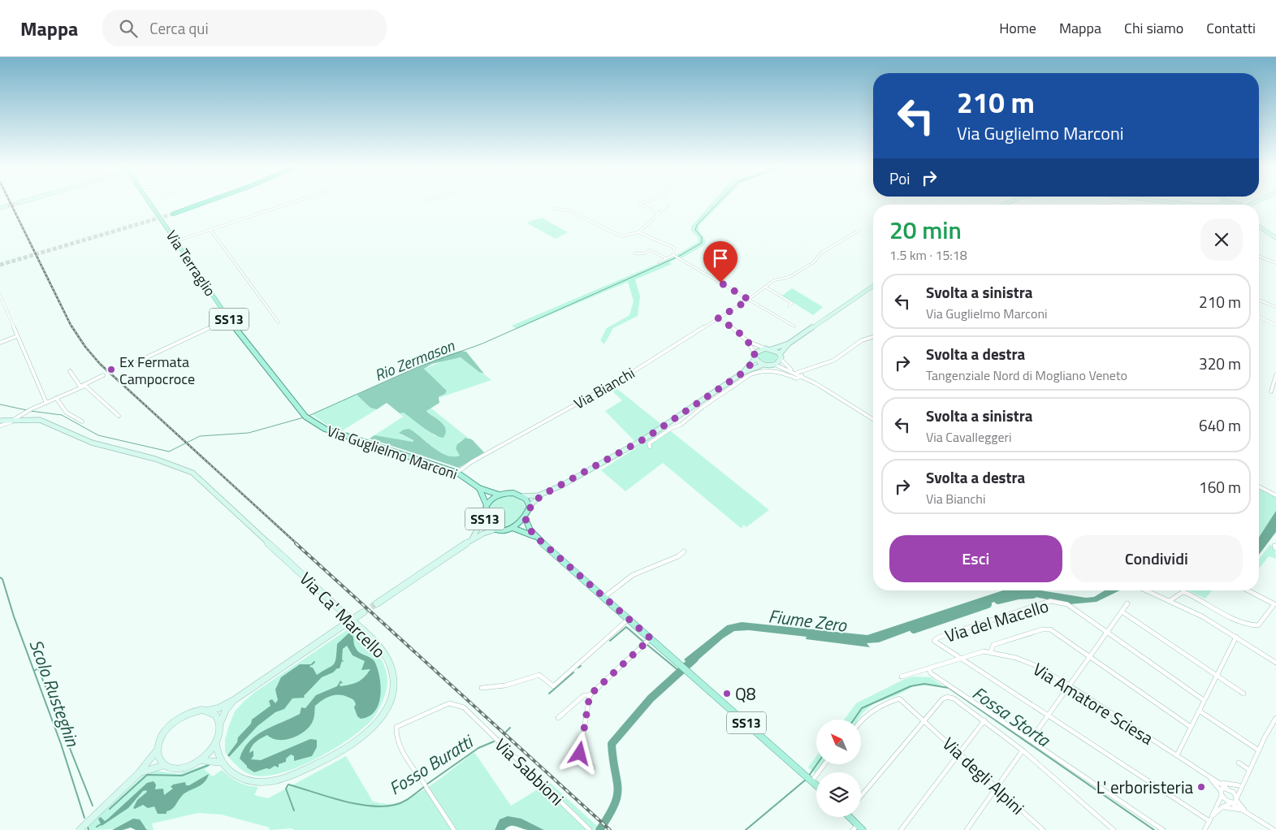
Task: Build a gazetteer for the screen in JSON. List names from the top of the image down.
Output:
{
  "streets": {
    "main road": [
      "Via Terraglio",
      "SS13",
      "Via Guglielmo Marconi",
      "Via Ca' Marcello"
    ],
    "street": [
      "Via Bianchi",
      "Via del Macello",
      "Via Amatore Sciesa",
      "Via Sabbioni",
      "Via degli Alpini"
    ]
  },
  "crossings": [
    ["Via Terraglio", "Via Guglielmo Marconi"],
    ["SS13", "Via Guglielmo Marconi"],
    ["Via Bianchi", "Via Guglielmo Marconi"],
    ["Via del Macello", "Via Amatore Sciesa"]
  ],
  "water": [
    "Rio Zermason",
    "Fiume Zero",
    "Scolo Rusteghin",
    "Fossa Storta",
    "Fosso Buratti"
  ],
  "places": ["Ex Fermata Campocroce", "Q8", "L' erboristeria"],
  "north": "top left",
  "page": {
    "header": "Mappa",
    "search": "Cerca qui",
    "nav": [
      "Home",
      "Mappa",
      "Chi siamo",
      "Contatti"
    ],
    "turn": ["210 m", "Via Guglielmo Marconi"],
    "then": "Poi",
    "heading": ["20 min", "1.5 km · 15:18"],
    "list": [
      {
        "name": "Svolta a sinistra",
        "note": "Via Guglielmo Marconi",
        "value": "210 m"
      },
      {
        "name": "Svolta a destra",
        "note": "Tangenziale Nord di Mogliano Veneto",
        "value": "320 m"
      },
      {
        "name": "Svolta a sinistra",
        "note": "Via Cavalleggeri",
        "value": "640 m"
      },
      {
        "name": "Svolta a destra",
        "note": "Via Bianchi",
        "value": "160 m"
      }
    ],
    "buttons": ["Esci", "Condividi"]
  }
}
